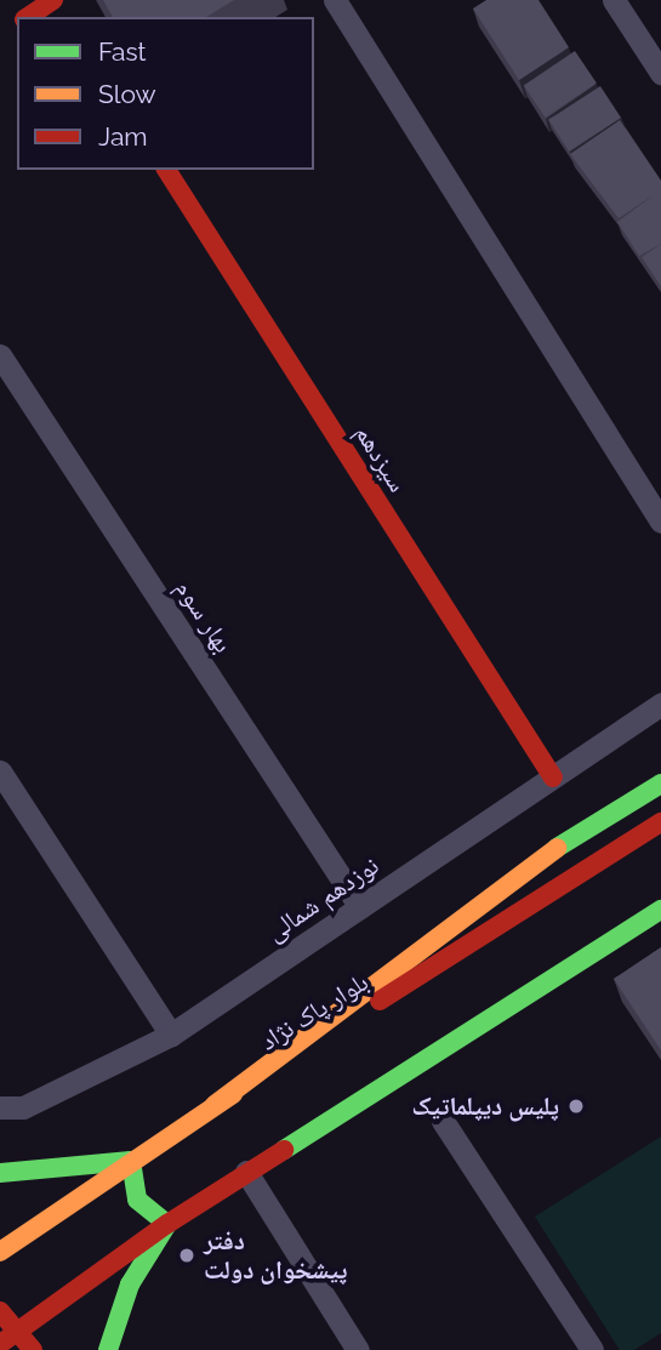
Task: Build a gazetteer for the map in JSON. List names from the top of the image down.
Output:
{
  "streets": {
    "main road": ["سیزدهم", "بلوار پاک نژاد"],
    "street": ["بهار سوم", "نوزدهم شمالی"]
  },
  "crossings": [
    ["سیزدهم", "نوزدهم شمالی"],
    ["بهار سوم", "نوزدهم شمالی"]
  ],
  "places": ["پلیس دیپلماتیک", "دفتر پیشخوان دولت"],
  "legend": ["Fast", "Slow", "Jam"]
}
